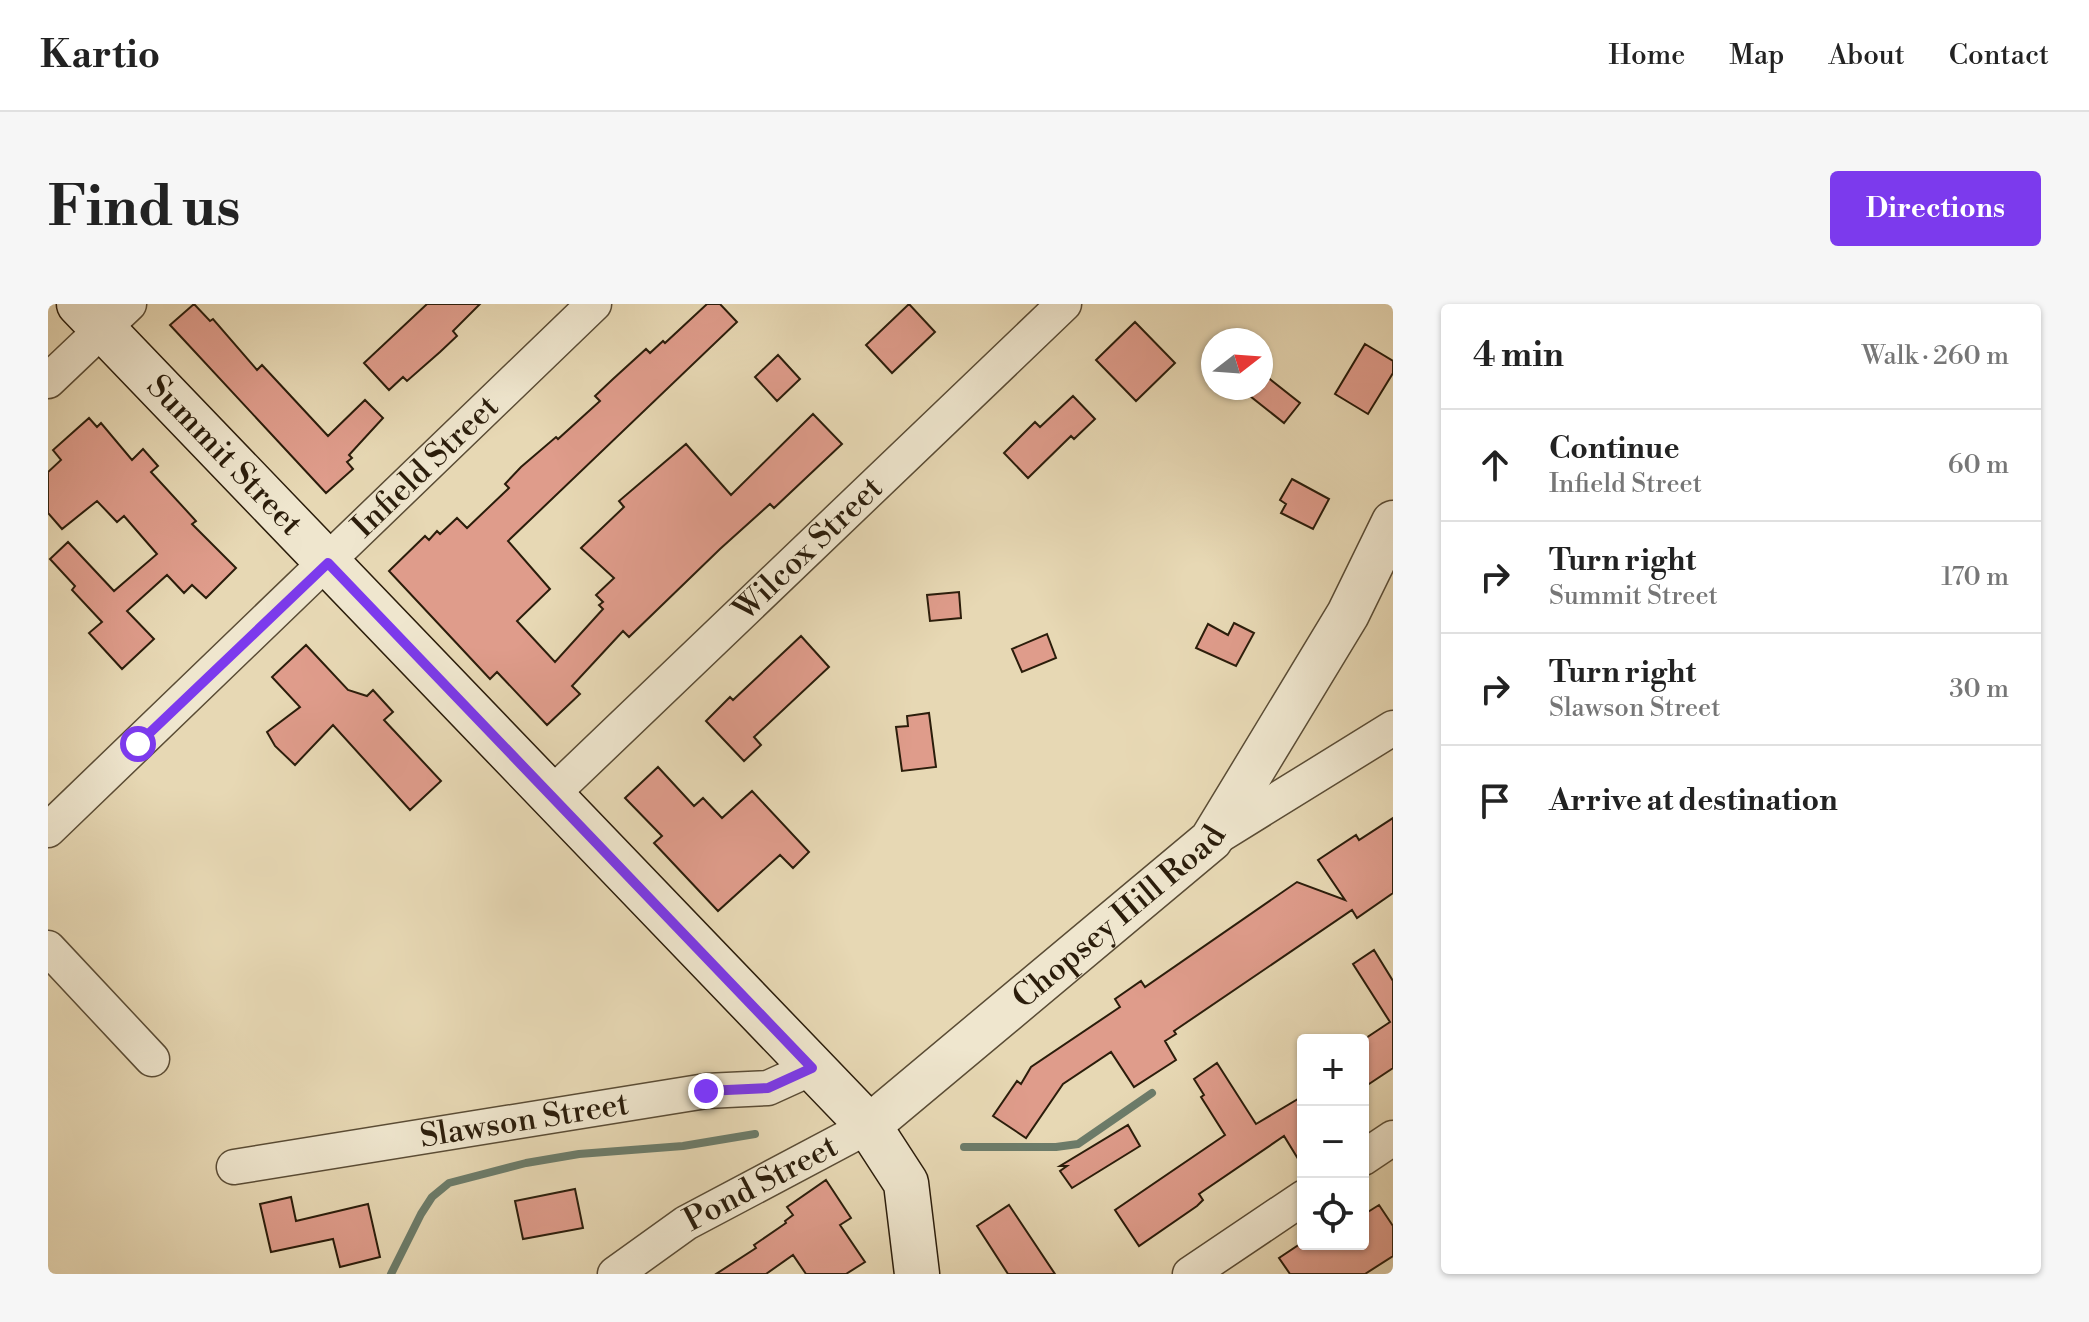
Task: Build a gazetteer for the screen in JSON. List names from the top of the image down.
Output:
{
  "streets": {
    "main road": ["Summit Street"],
    "street": [
      "Infield Street",
      "Wilcox Street",
      "Chopsey Hill Road",
      "Slawson Street",
      "Pond Street"
    ]
  },
  "crossings": [
    ["Summit Street", "Infield Street"],
    ["Summit Street", "Wilcox Street"],
    ["Summit Street", "Chopsey Hill Road"],
    ["Summit Street", "Slawson Street"],
    ["Summit Street", "Pond Street"],
    ["Chopsey Hill Road", "Pond Street"]
  ],
  "north": "right",
  "page": {
    "header": "Kartio",
    "nav": [
      "Home",
      "Map",
      "About",
      "Contact"
    ],
    "buttons": "Directions",
    "title": "Find us",
    "heading": ["4 min", "Walk · 260 m"],
    "list": [
      ["Continue", "Infield Street", "60 m"],
      ["Turn right", "Summit Street", "170 m"],
      ["Turn right", "Slawson Street", "30 m"],
      "Arrive at destination"
    ],
    "map_buttons": ["+", "−"]
  }
}
